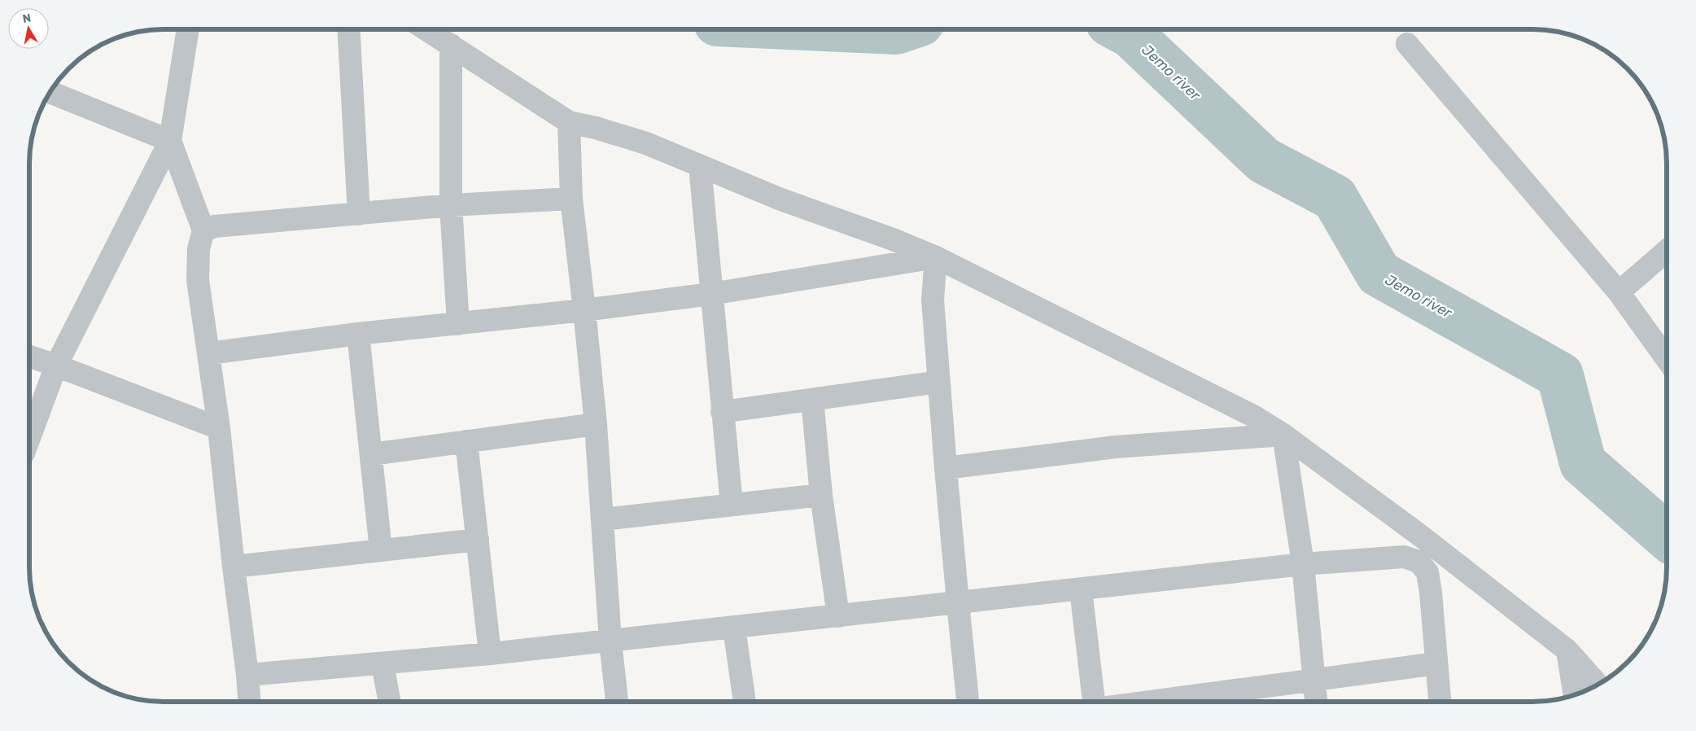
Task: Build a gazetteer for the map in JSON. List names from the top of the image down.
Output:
{
  "water": ["Jemo river"],
  "north": "top"
}
